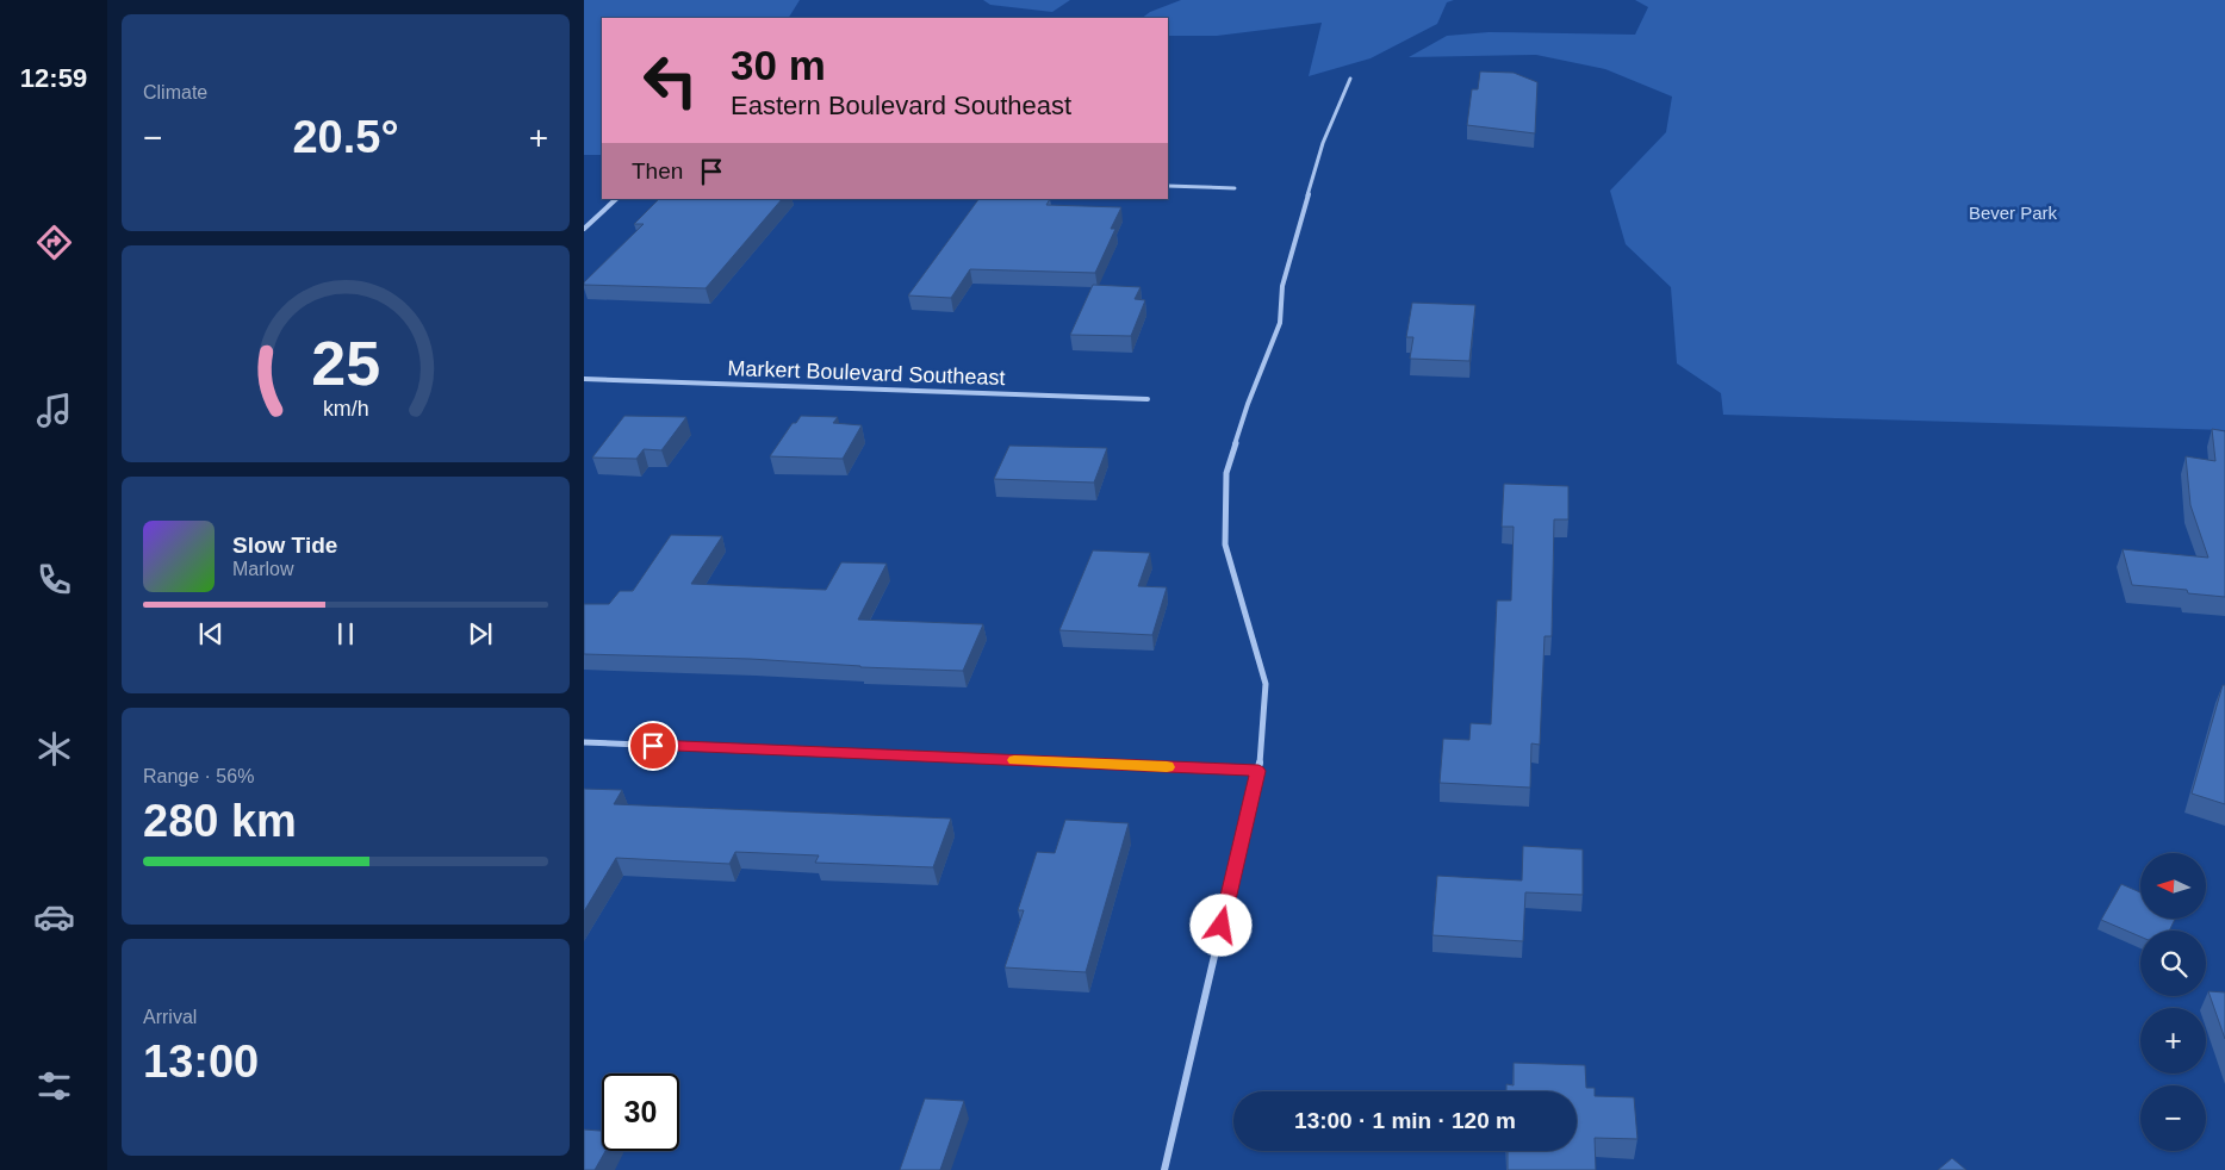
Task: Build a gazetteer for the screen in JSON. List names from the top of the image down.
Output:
{
  "streets": {
    "street": ["Markert Boulevard Southeast"]
  },
  "parks": ["Bever Park"],
  "north": "left",
  "page": {
    "tabs": "12:59",
    "tile": [
      "Climate",
      ["Range · 56%", "280 km"],
      ["Arrival", "13:00"]
    ],
    "turn": ["30 m", "Eastern Boulevard Southeast"],
    "heat": ["−", "20.5°", "+"],
    "then": "Then",
    "song": ["Slow Tide", "Marlow"],
    "map_buttons": ["+", "−"],
    "limit": "30",
    "trip": "13:00 · 1 min · 120 m",
    "gauge": ["25", "km/h"]
  }
}
